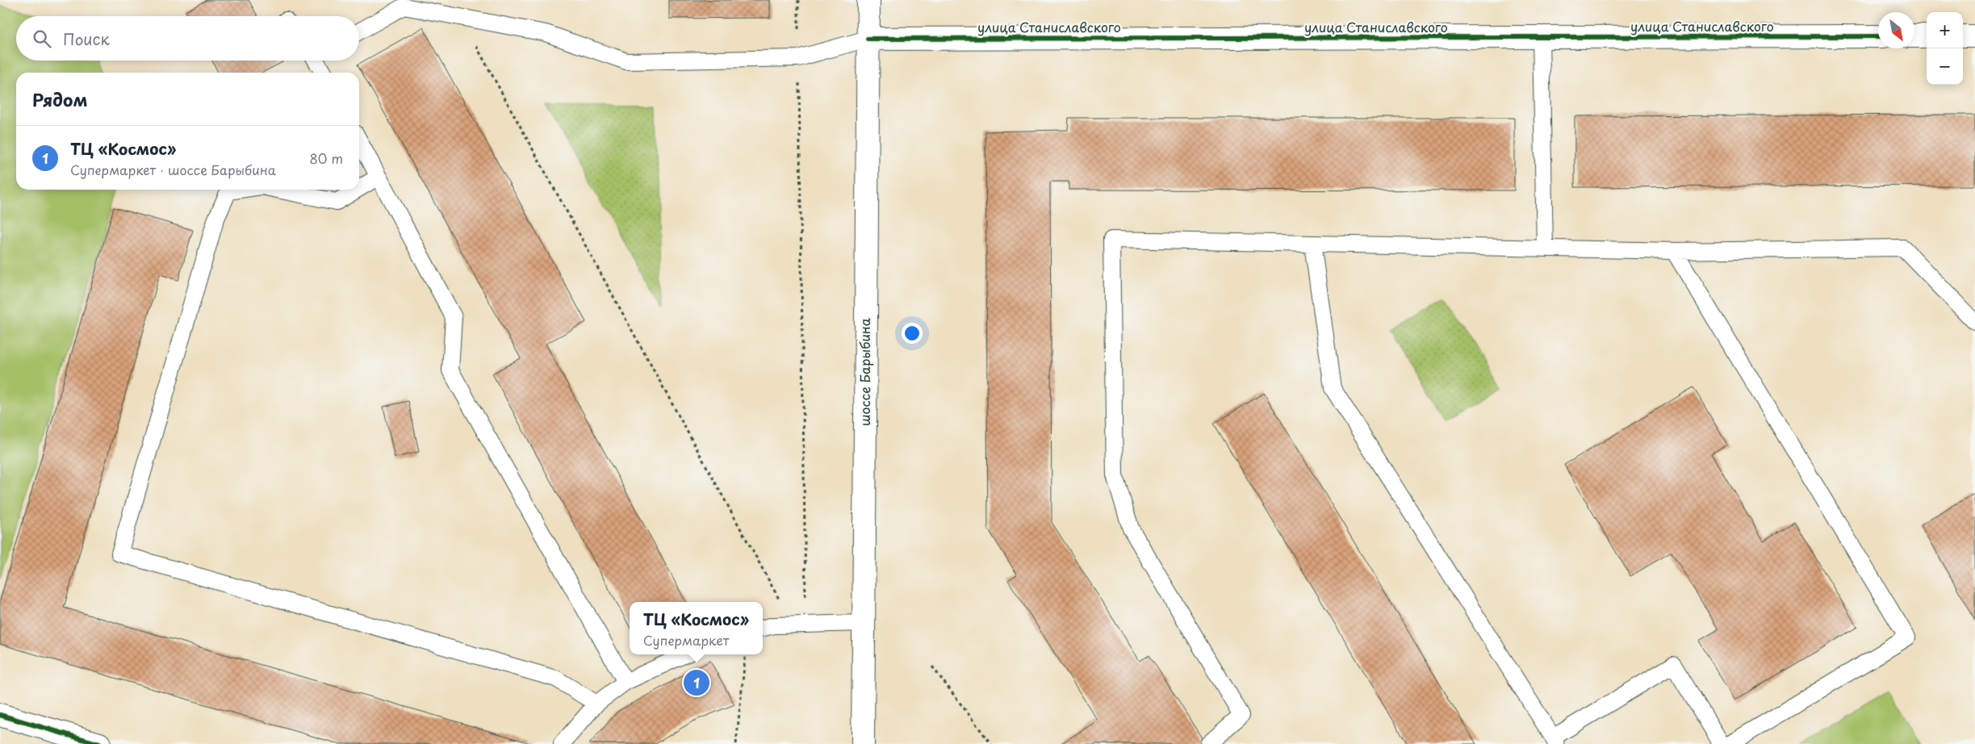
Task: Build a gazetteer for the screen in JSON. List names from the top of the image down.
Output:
{
  "streets": {
    "street": ["улица Станиславского", "шоссе Барыбина"]
  },
  "crossings": [
    ["улица Станиславского", "шоссе Барыбина"]
  ],
  "north": "bottom right",
  "page": {
    "map_buttons": ["+", "−"],
    "search": "Поиск",
    "heading": "Рядом",
    "list": [
      {
        "mark": "1",
        "name": "ТЦ «Космос»",
        "note": "Супермаркет · шоссе Барыбина",
        "value": "80 m"
      }
    ],
    "popup": ["ТЦ «Космос»", "Супермаркет"],
    "pins": "1"
  }
}
